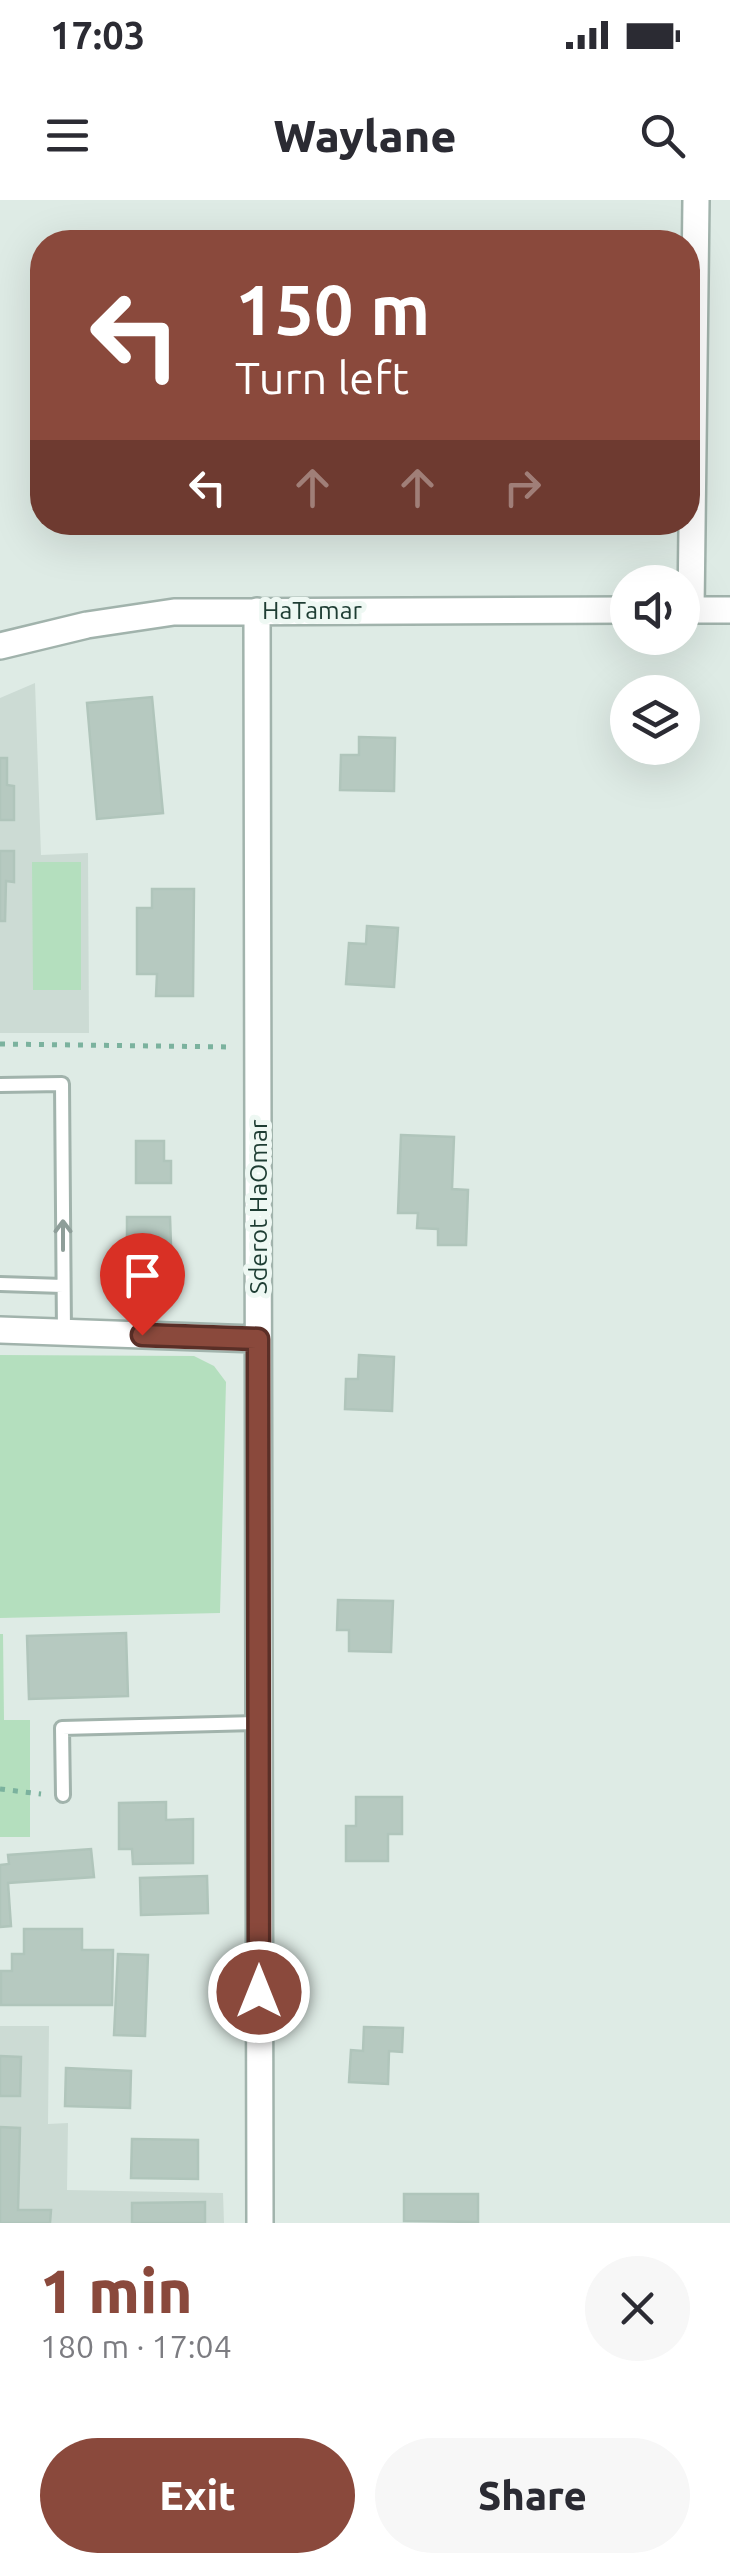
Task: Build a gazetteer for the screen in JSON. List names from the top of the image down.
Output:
{
  "streets": {
    "street": ["HaTamar", "Sderot HaOmar"]
  },
  "crossings": [
    ["HaTamar", "Sderot HaOmar"]
  ],
  "page": {
    "status": "17:03",
    "header": "Waylane",
    "turn": ["150 m", "Turn left"],
    "heading": ["1 min", "180 m · 17:04"],
    "buttons": ["Exit", "Share"]
  }
}
